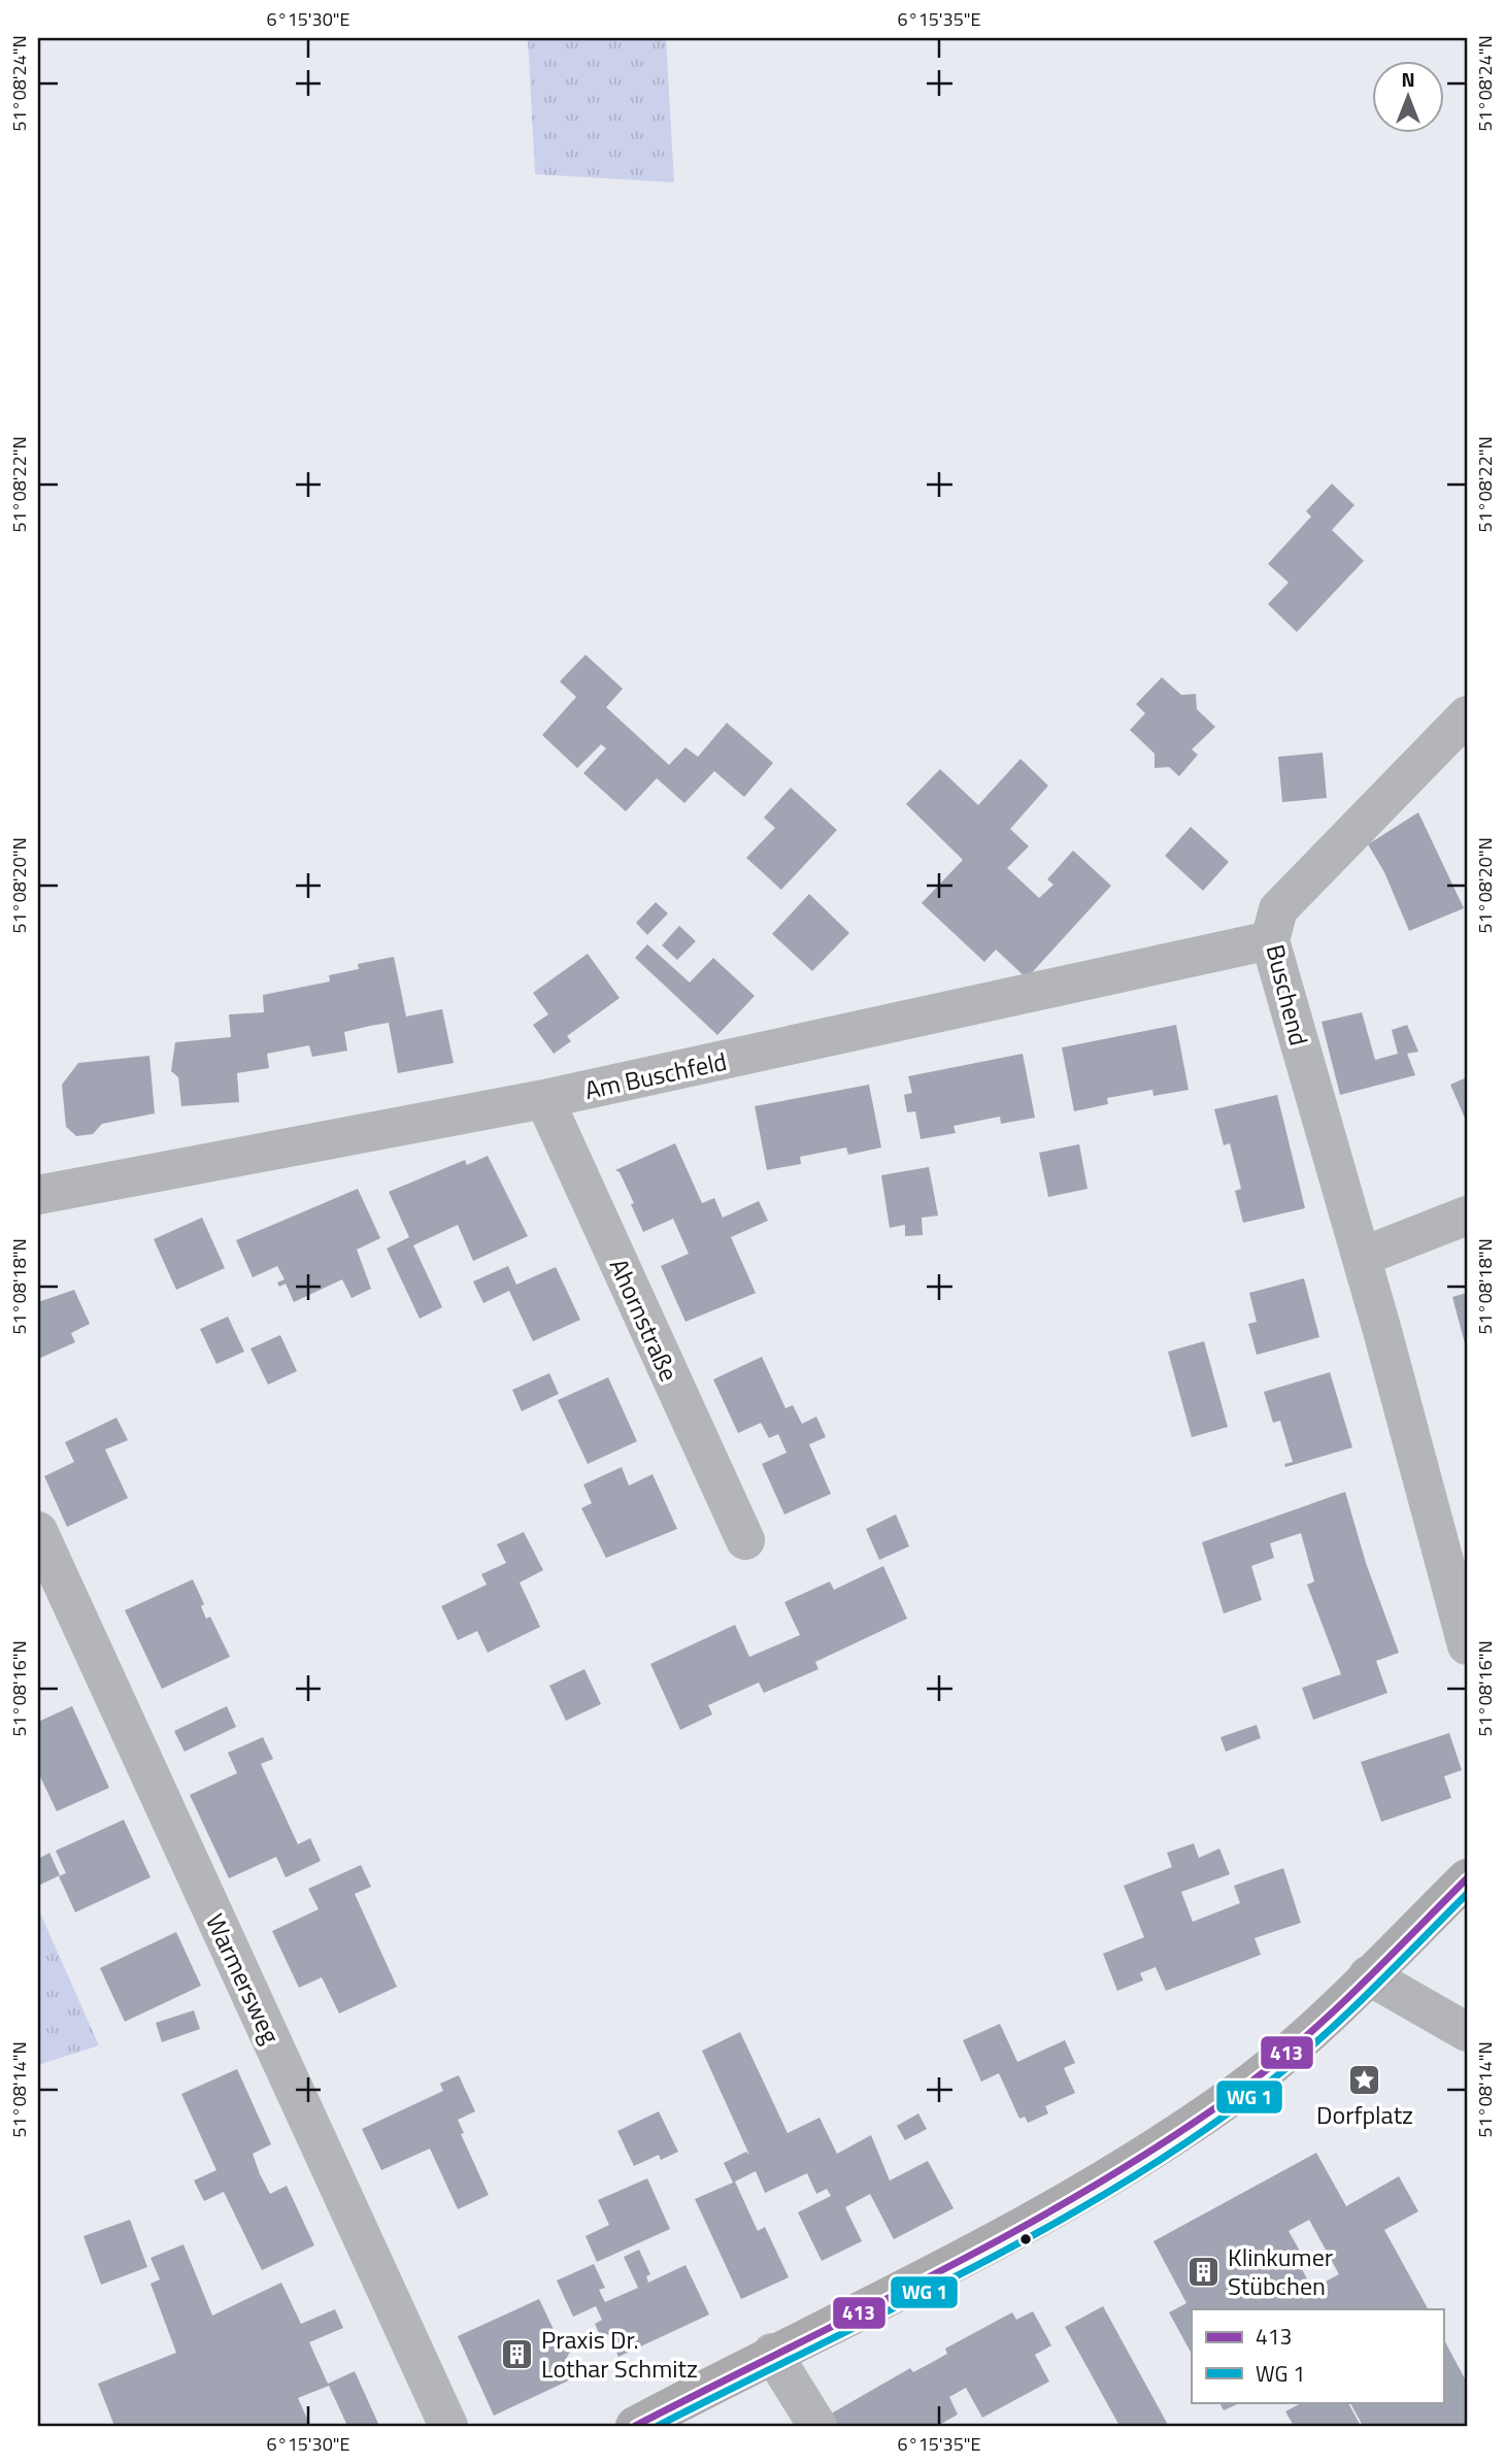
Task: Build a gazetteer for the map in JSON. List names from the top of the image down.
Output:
{
  "streets": {
    "street": [
      "Buschend",
      "Am Buschfeld",
      "Ahornstraße",
      "Warmersweg"
    ]
  },
  "crossings": [
    ["Buschend", "Am Buschfeld"],
    ["Am Buschfeld", "Ahornstraße"]
  ],
  "places": {
    "place": ["Dorfplatz"],
    "building": ["Klinkumer Stübchen", "Praxis Dr. Lothar Schmitz"]
  },
  "lines": ["transit line 413"],
  "legend": ["413", "WG 1"],
  "north": "top",
  "coordinates": [
    "6°15'30\"E",
    "6°15'35\"E",
    "51°08'24\"N",
    "51°08'22\"N",
    "51°08'20\"N",
    "51°08'18\"N",
    "51°08'16\"N",
    "51°08'14\"N"
  ]
}
